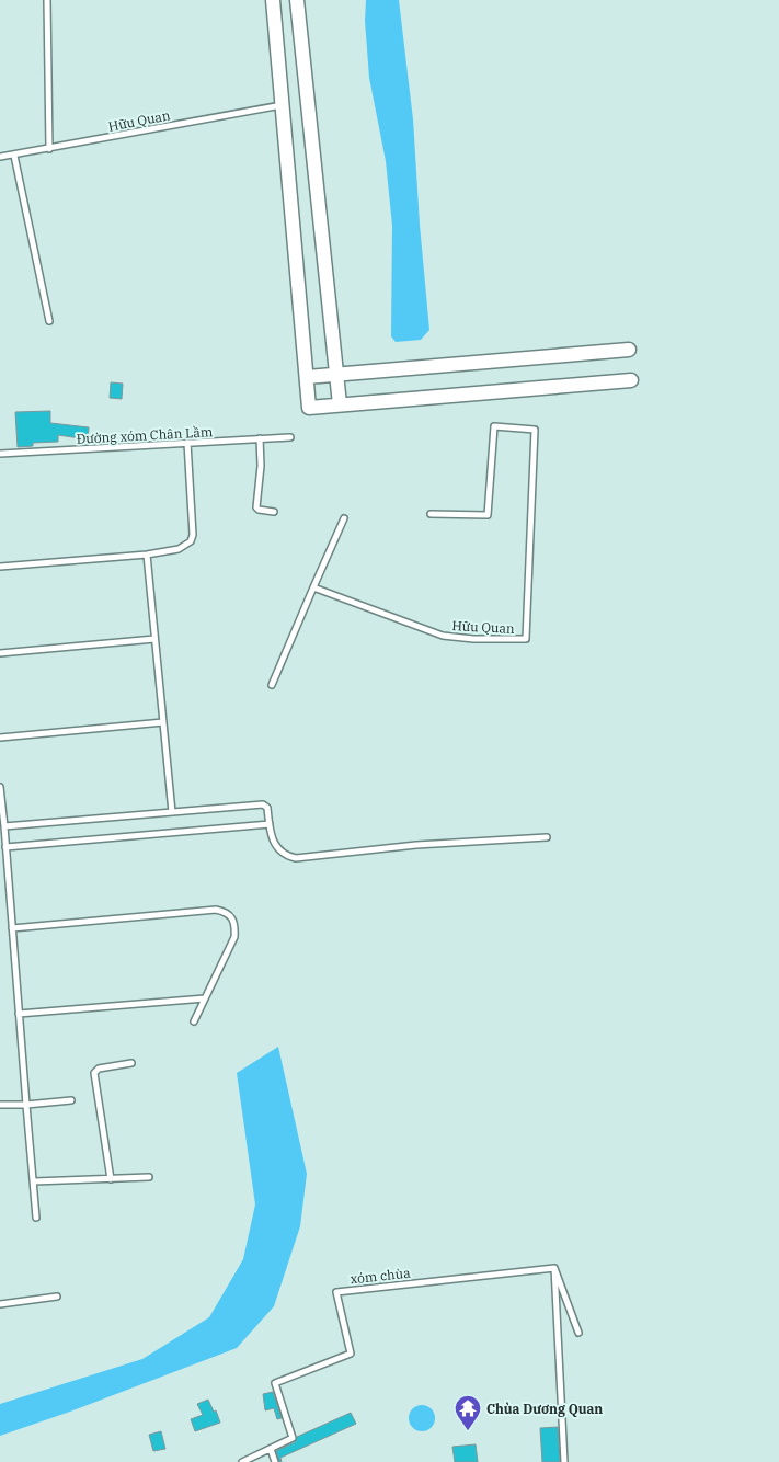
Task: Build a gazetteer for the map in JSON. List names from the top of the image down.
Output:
{
  "streets": {
    "lane": ["Hữu Quan", "Đường xóm Chân Lầm", "xóm chùa"]
  },
  "places": {
    "temple": ["Chùa Dương Quan"]
  }
}
